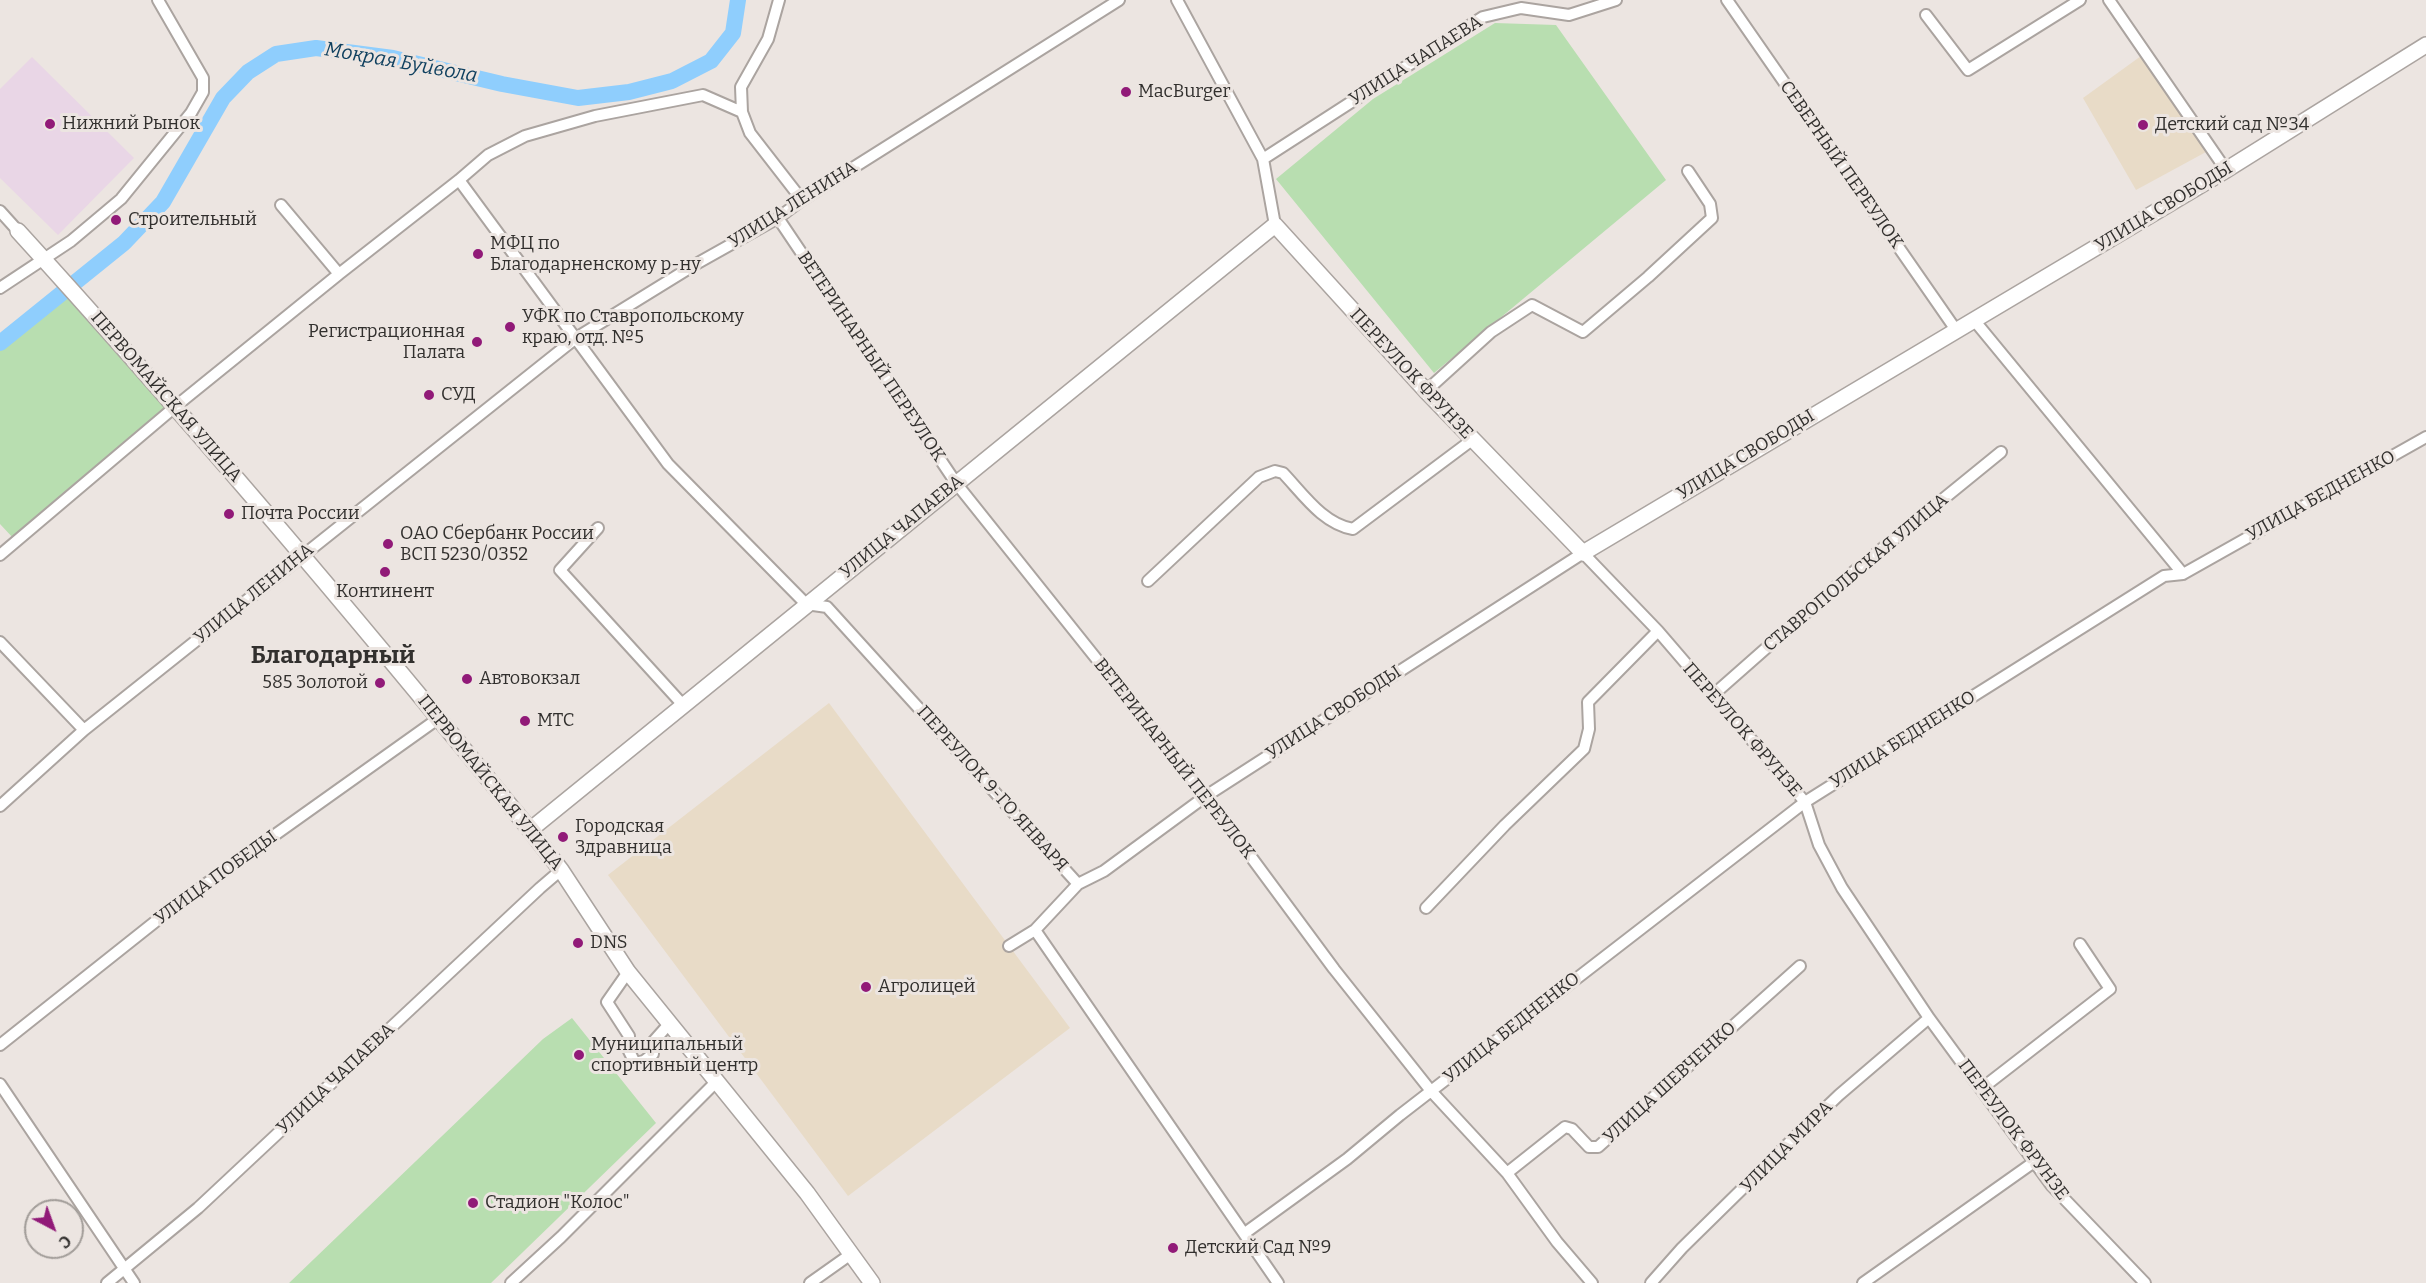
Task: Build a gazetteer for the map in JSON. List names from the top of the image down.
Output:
{
  "streets": {
    "main road": [
      "УЛИЦА ЧАПАЕВА",
      "УЛИЦА СВОБОДЫ",
      "ПЕРЕУЛОК ФРУНЗЕ",
      "ПЕРВОМАЙСКАЯ УЛИЦА"
    ],
    "street": [
      "СЕВЕРНЫЙ ПЕРЕУЛОК",
      "УЛИЦА ЛЕНИНА",
      "ВЕТЕРИНАРНЫЙ ПЕРЕУЛОК",
      "УЛИЦА БЕДНЕНКО",
      "СТАВРОПОЛЬСКАЯ УЛИЦА",
      "ПЕРЕУЛОК 9-ГО ЯНВАРЯ",
      "УЛИЦА ПОБЕДЫ",
      "УЛИЦА ШЕВЧЕНКО",
      "УЛИЦА МИРА"
    ]
  },
  "crossings": [
    ["УЛИЦА ЧАПАЕВА", "ВЕТЕРИНАРНЫЙ ПЕРЕУЛОК"],
    ["УЛИЦА ЧАПАЕВА", "ПЕРЕУЛОК ФРУНЗЕ"],
    ["УЛИЦА ЧАПАЕВА", "ПЕРВОМАЙСКАЯ УЛИЦА"],
    ["УЛИЦА ЧАПАЕВА", "ПЕРЕУЛОК 9-ГО ЯНВАРЯ"],
    ["СЕВЕРНЫЙ ПЕРЕУЛОК", "УЛИЦА СВОБОДЫ"],
    ["УЛИЦА ЛЕНИНА", "ВЕТЕРИНАРНЫЙ ПЕРЕУЛОК"],
    ["УЛИЦА ЛЕНИНА", "ПЕРВОМАЙСКАЯ УЛИЦА"],
    ["УЛИЦА ЛЕНИНА", "ПЕРЕУЛОК 9-ГО ЯНВАРЯ"],
    ["УЛИЦА СВОБОДЫ", "ВЕТЕРИНАРНЫЙ ПЕРЕУЛОК"],
    ["УЛИЦА СВОБОДЫ", "ПЕРЕУЛОК ФРУНЗЕ"],
    ["УЛИЦА СВОБОДЫ", "ПЕРЕУЛОК 9-ГО ЯНВАРЯ"],
    ["ВЕТЕРИНАРНЫЙ ПЕРЕУЛОК", "УЛИЦА БЕДНЕНКО"],
    ["ВЕТЕРИНАРНЫЙ ПЕРЕУЛОК", "УЛИЦА ШЕВЧЕНКО"],
    ["ПЕРЕУЛОК ФРУНЗЕ", "УЛИЦА БЕДНЕНКО"],
    ["ПЕРЕУЛОК ФРУНЗЕ", "СТАВРОПОЛЬСКАЯ УЛИЦА"],
    ["ПЕРЕУЛОК ФРУНЗЕ", "УЛИЦА МИРА"],
    ["ПЕРВОМАЙСКАЯ УЛИЦА", "УЛИЦА ПОБЕДЫ"]
  ],
  "districts": ["Благодарный"],
  "water": ["Мокрая Буйвола"],
  "places": [
    "MacBurger",
    "Нижний Рынок",
    "Детский сад №34",
    "Строительный",
    "МФЦ по Благодарненскому р-ну",
    "УФК по Ставропольскому краю, отд. №5",
    "Регистрационная Палата",
    "СУД",
    "Почта России",
    "ОАО Сбербанк России ВСП 5230/0352",
    "Континент",
    "Автовокзал",
    "585 Золотой",
    "МТС",
    "Городская Здравница",
    "DNS",
    "Агролицей",
    "Муниципальный спортивный центр",
    "Стадион \"Колос\"",
    "Детский Сад №9"
  ],
  "north": "bottom right"
}
